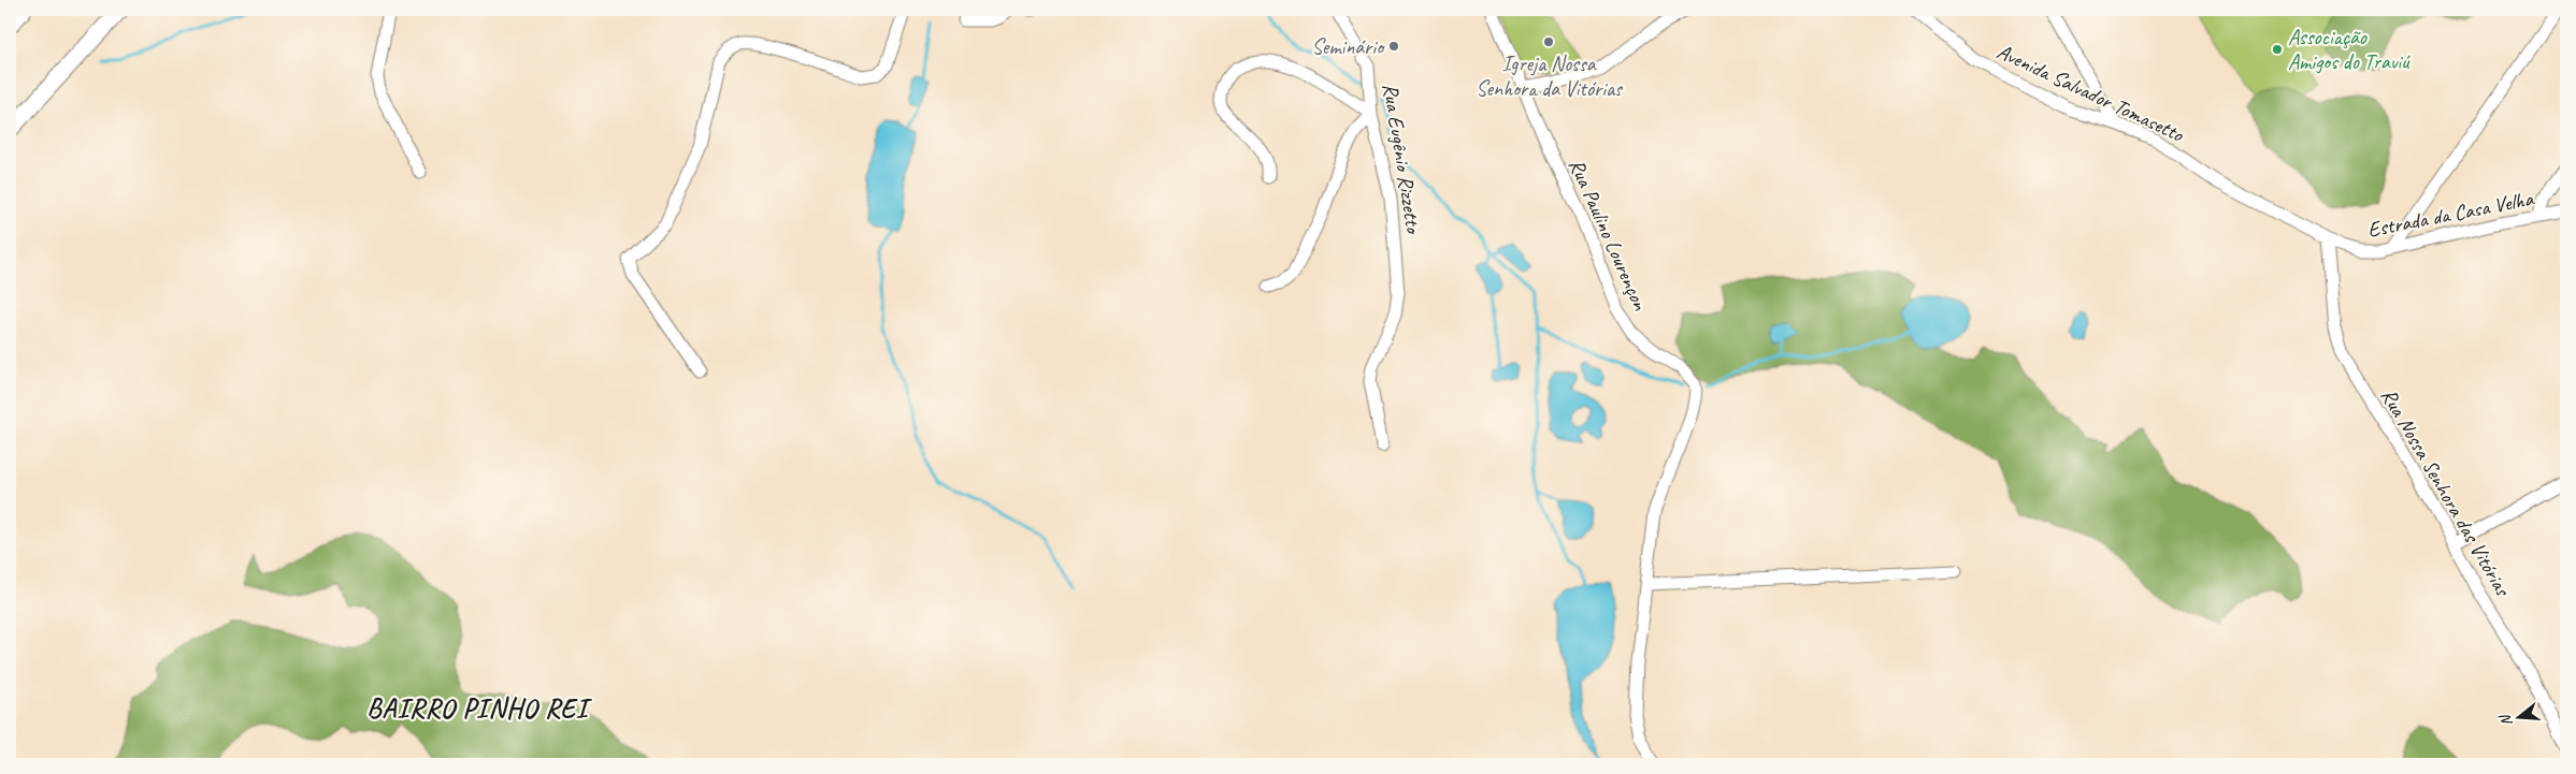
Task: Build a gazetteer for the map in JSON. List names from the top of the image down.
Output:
{
  "streets": {
    "street": [
      "Avenida Salvador Tomasetto",
      "Rua Eugênio Rizzetto",
      "Estrada da Casa Velha",
      "Rua Paulino Lourençon",
      "Rua Nossa Senhora das Vitórias"
    ]
  },
  "crossings": [
    ["Avenida Salvador Tomasetto", "Estrada da Casa Velha"],
    ["Estrada da Casa Velha", "Rua Nossa Senhora das Vitórias"]
  ],
  "districts": ["BAIRRO PINHO REI"],
  "places": ["Igreja Nossa Senhora da Vitórias", "Seminário", "Associação Amigos do Traviú"],
  "north": "left"
}
